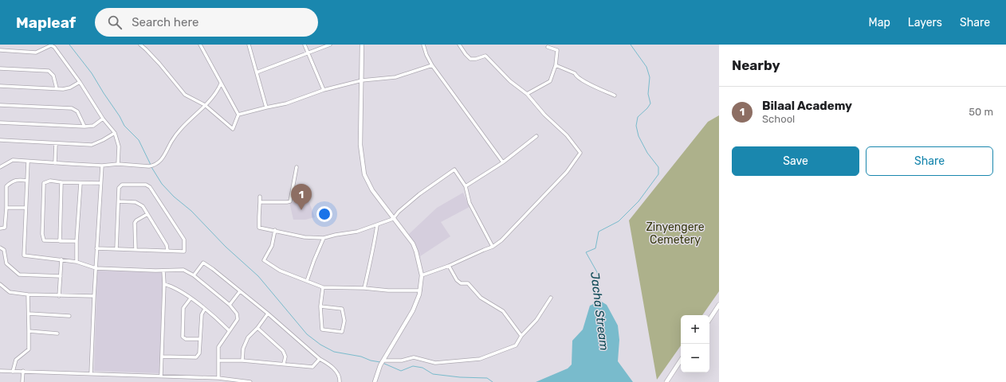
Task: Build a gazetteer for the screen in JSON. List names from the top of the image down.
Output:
{
  "water": ["Jacha Stream"],
  "parks": ["Zinyengere Cemetery"],
  "page": {
    "header": "Mapleaf",
    "search": "Search here",
    "nav": ["Map", "Layers", "Share"],
    "heading": "Nearby",
    "list": [
      {
        "mark": "1",
        "name": "Bilaal Academy",
        "note": "School",
        "value": "50 m"
      }
    ],
    "buttons": ["Save", "Share"],
    "pins": "1",
    "map_buttons": ["+", "−"]
  }
}
